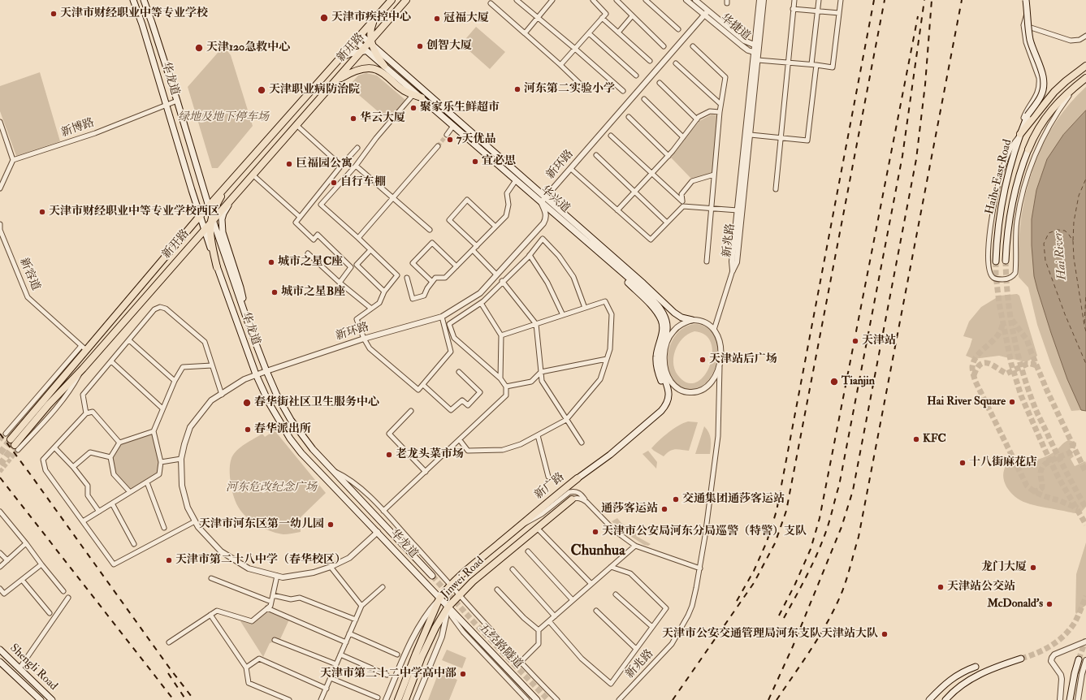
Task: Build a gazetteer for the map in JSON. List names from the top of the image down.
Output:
{
  "streets": {
    "main road": [
      "新开路",
      "华龙道",
      "Haihe East Road",
      "华兴道",
      "新广路",
      "Jinwei Road",
      "五经路隧道",
      "Shengli Road"
    ],
    "street": [
      "华捷道",
      "新博路",
      "新环路",
      "新兆路",
      "新容道"
    ]
  },
  "crossings": [
    ["华捷道", "新环路"],
    ["华捷道", "新兆路"],
    ["新开路", "华龙道"],
    ["新开路", "华兴道"],
    ["新开路", "新容道"],
    ["华龙道", "新博路"],
    ["华龙道", "新环路"],
    ["华龙道", "Jinwei Road"],
    ["华龙道", "五经路隧道"],
    ["新环路", "华兴道"],
    ["华兴道", "新兆路"],
    ["华兴道", "新广路"],
    ["新广路", "Jinwei Road"],
    ["Jinwei Road", "五经路隧道"]
  ],
  "districts": ["Chunhua"],
  "water": ["Hai River"],
  "parks": ["绿地及地下停车场", "河东危改纪念广场"],
  "places": [
    "天津市财经职业中等专业学校",
    "天津市疾控中心",
    "冠福大厦",
    "创智大厦",
    "天津120急救中心",
    "河东第二实验小学",
    "天津职业病防治院",
    "聚家乐生鲜超市",
    "华云大厦",
    "7天优品",
    "宜必思",
    "巨福园公寓",
    "自行车棚",
    "天津市财经职业中等专业学校西区",
    "城市之星C座",
    "城市之星B座",
    "天津站",
    "天津站后广场",
    "Tianjin",
    "Hai River Square",
    "春华街社区卫生服务中心",
    "春华派出所",
    "KFC",
    "老龙头菜市场",
    "十八街麻花店",
    "交通集团通莎客运站",
    "通莎客运站",
    "天津市河东区第一幼儿园",
    "天津市公安局河东分局巡警（特警）支队",
    "天津市第二十八中学（春华校区）",
    "龙门大厦",
    "天津站公交站",
    "McDonald's",
    "天津市公安交通管理局河东支队天津站大队",
    "天津市第三十二中学高中部"
  ]
}
